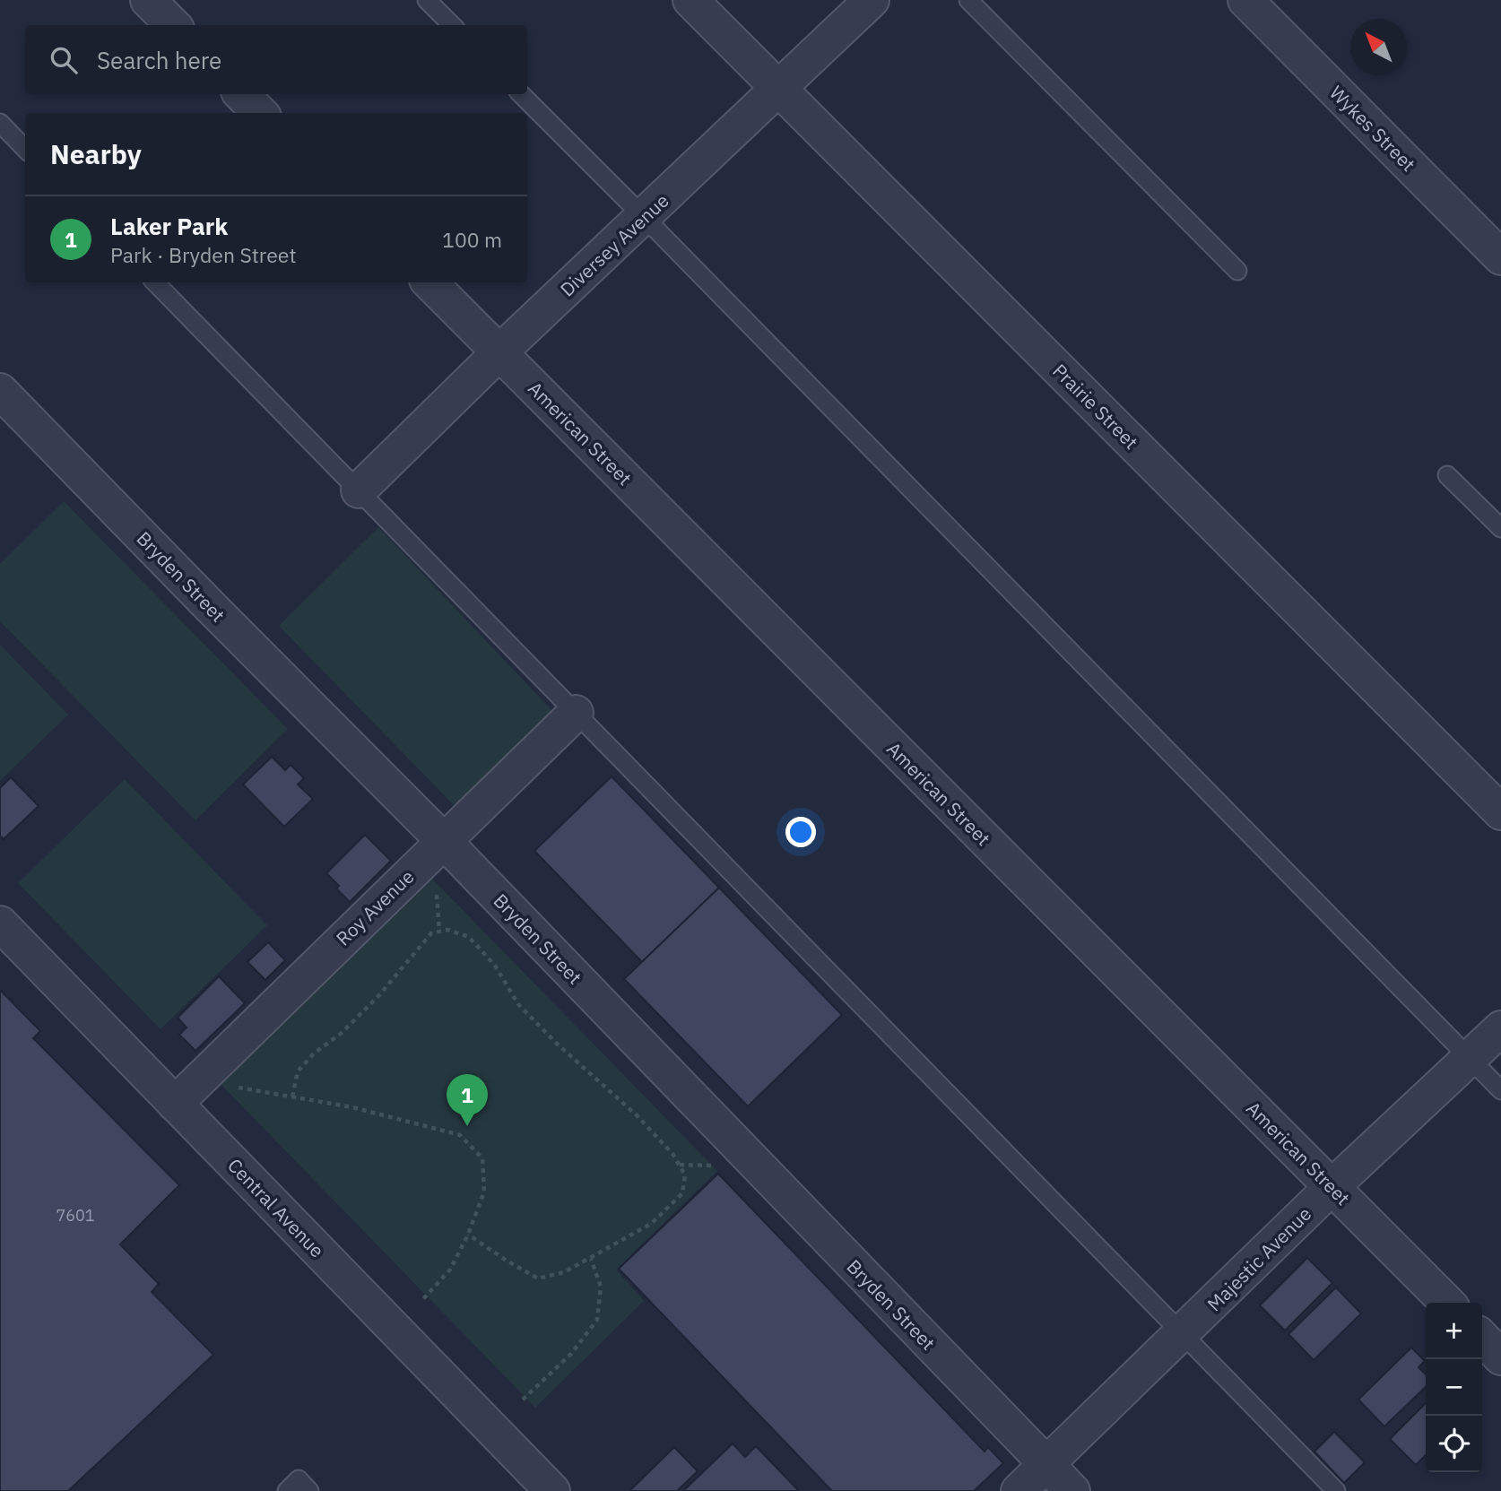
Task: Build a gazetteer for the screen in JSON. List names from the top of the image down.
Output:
{
  "streets": {
    "street": [
      "Wykes Street",
      "Diversey Avenue",
      "Prairie Street",
      "American Street",
      "Bryden Street",
      "Roy Avenue",
      "Central Avenue",
      "Majestic Avenue"
    ]
  },
  "crossings": [
    ["Diversey Avenue", "Prairie Street"],
    ["Diversey Avenue", "American Street"],
    ["American Street", "Majestic Avenue"],
    ["Bryden Street", "Roy Avenue"],
    ["Bryden Street", "Majestic Avenue"],
    ["Roy Avenue", "Central Avenue"]
  ],
  "house_numbers": ["7601"],
  "north": "top left",
  "page": {
    "search": "Search here",
    "heading": "Nearby",
    "list": [
      {
        "mark": "1",
        "name": "Laker Park",
        "note": "Park · Bryden Street",
        "value": "100 m"
      }
    ],
    "pins": "1",
    "map_buttons": ["+", "−"]
  }
}
